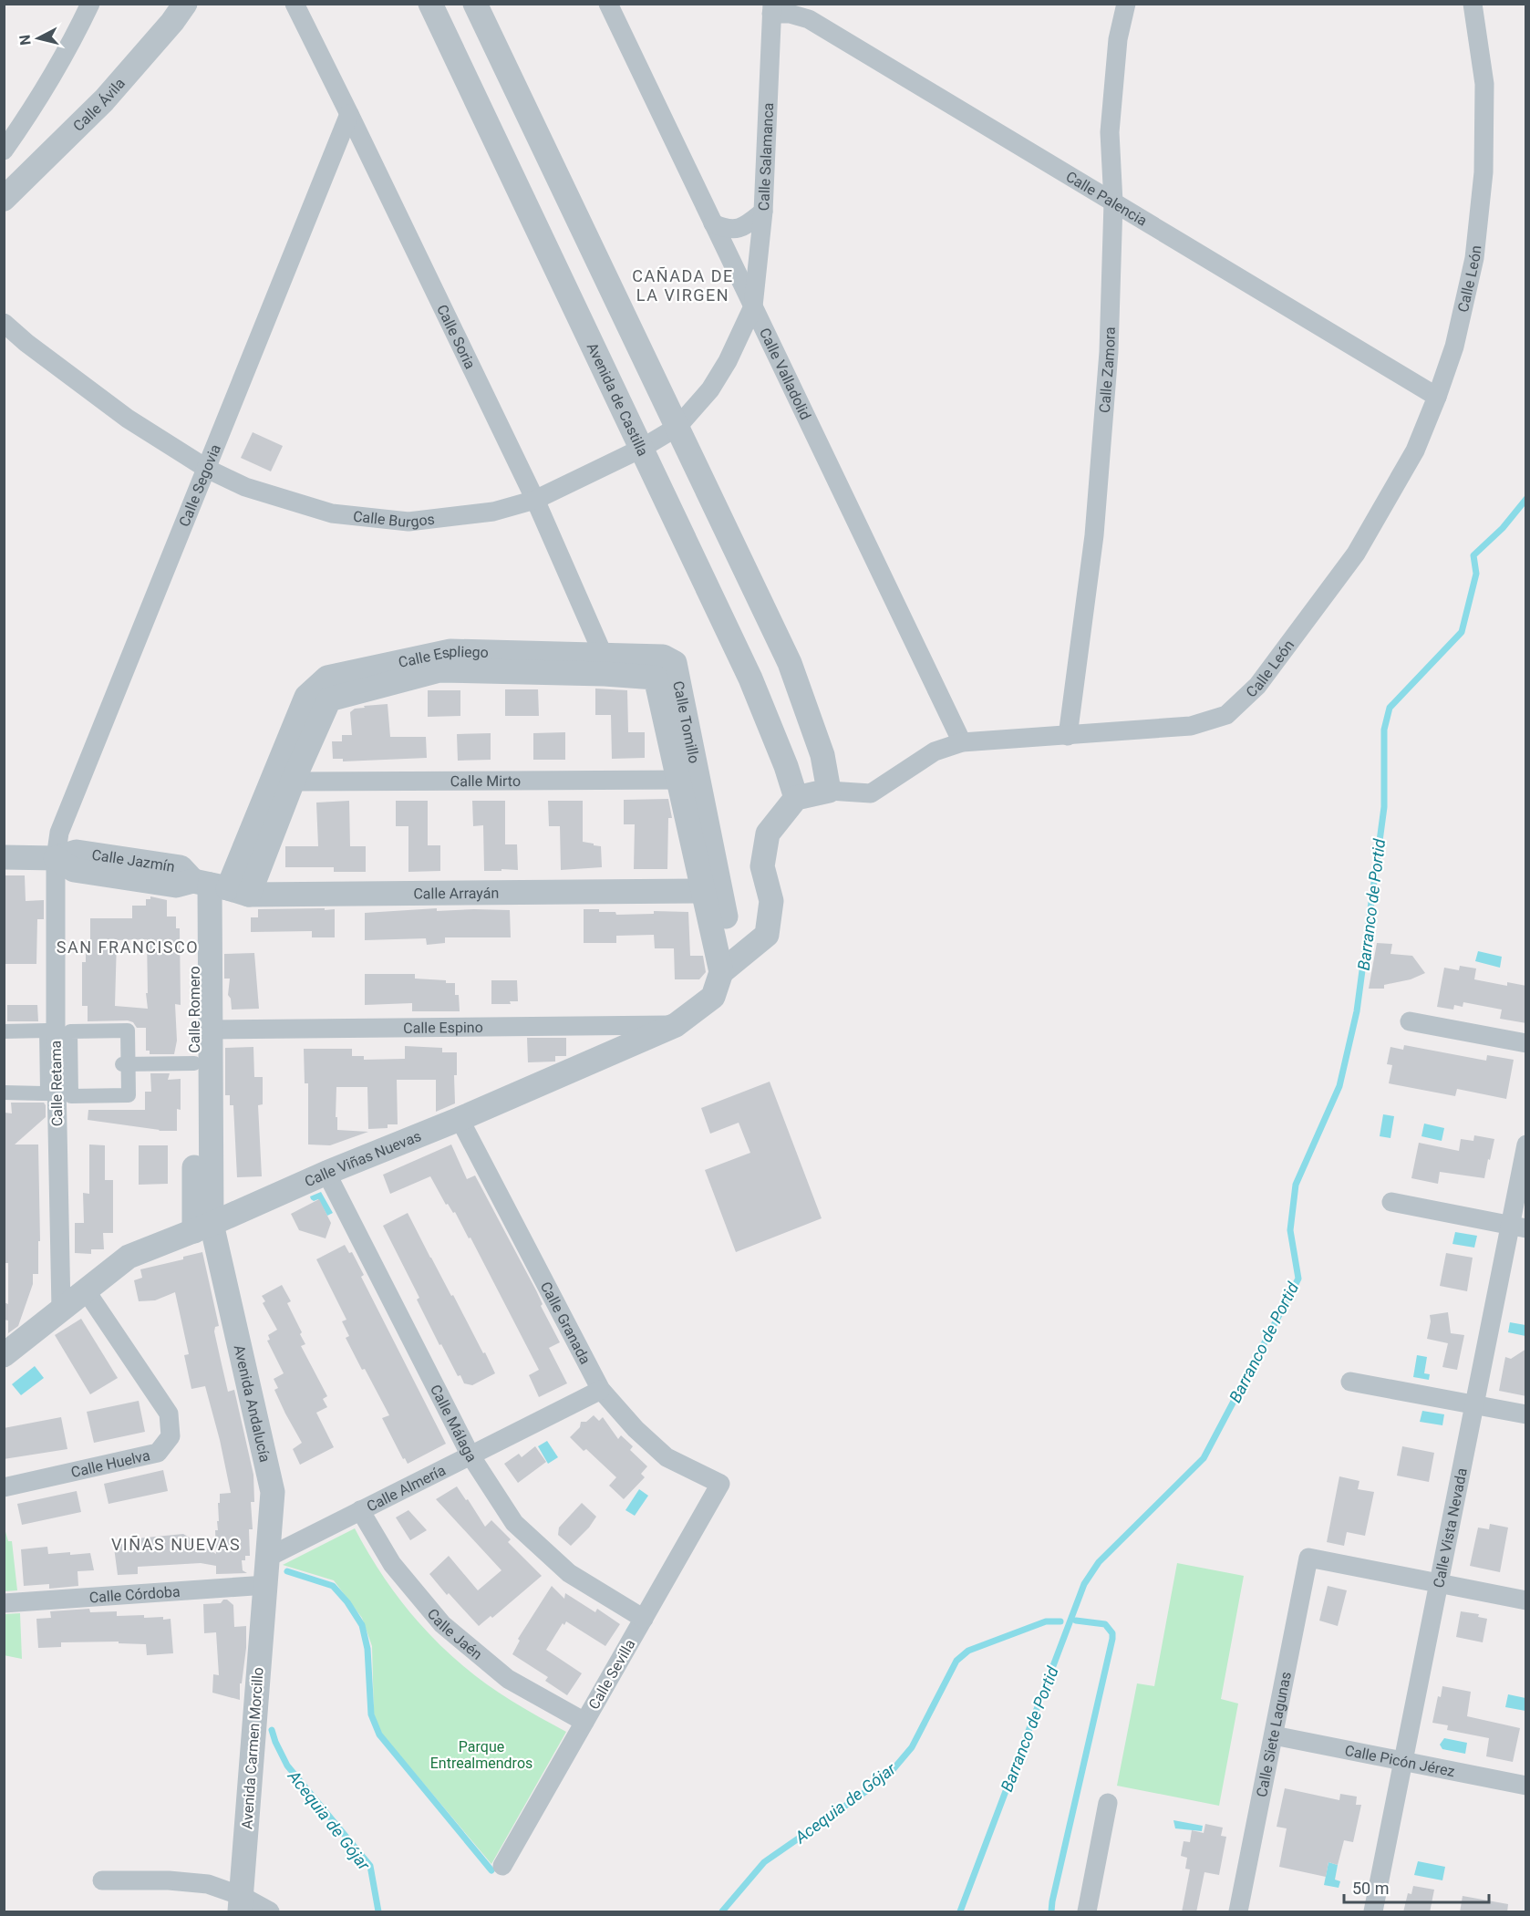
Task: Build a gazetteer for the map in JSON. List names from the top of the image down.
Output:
{
  "streets": {
    "street": [
      "Calle Ávila",
      "Calle Salamanca",
      "Calle Palencia",
      "Calle León",
      "Calle Soria",
      "Calle Zamora",
      "Calle Valladolid",
      "Avenida de Castilla",
      "Calle Segovia",
      "Calle Burgos",
      "Calle Espliego",
      "Calle Tomillo",
      "Calle Mirto",
      "Calle Jazmín",
      "Calle Arrayán",
      "Calle Romero",
      "Calle Espino",
      "Calle Retama",
      "Calle Viñas Nuevas",
      "Calle Granada",
      "Avenida Andalucía",
      "Calle Málaga",
      "Calle Huelva",
      "Calle Almería",
      "Calle Vista Nevada",
      "Calle Córdoba",
      "Calle Jaén",
      "Calle Sevilla",
      "Calle Siete Lagunas",
      "Avenida Carmen Morcillo",
      "Calle Picón Jérez"
    ]
  },
  "crossings": [
    ["Calle Salamanca", "Calle Palencia"],
    ["Calle Salamanca", "Calle Valladolid"],
    ["Calle Salamanca", "Calle Burgos"],
    ["Calle Palencia", "Calle León"],
    ["Calle Palencia", "Calle Zamora"],
    ["Calle León", "Calle Zamora"],
    ["Calle León", "Calle Valladolid"],
    ["Calle León", "Avenida de Castilla"],
    ["Calle Soria", "Calle Segovia"],
    ["Calle Soria", "Calle Burgos"],
    ["Calle Soria", "Calle Espliego"],
    ["Calle Valladolid", "Calle Burgos"],
    ["Avenida de Castilla", "Calle Burgos"],
    ["Calle Segovia", "Calle Burgos"],
    ["Calle Segovia", "Calle Jazmín"],
    ["Calle Segovia", "Calle Retama"],
    ["Calle Espliego", "Calle Tomillo"],
    ["Calle Espliego", "Calle Mirto"],
    ["Calle Espliego", "Calle Jazmín"],
    ["Calle Espliego", "Calle Arrayán"],
    ["Calle Espliego", "Calle Romero"],
    ["Calle Tomillo", "Calle Mirto"],
    ["Calle Tomillo", "Calle Arrayán"],
    ["Calle Tomillo", "Calle Viñas Nuevas"],
    ["Calle Jazmín", "Calle Arrayán"],
    ["Calle Jazmín", "Calle Romero"],
    ["Calle Jazmín", "Calle Retama"],
    ["Calle Arrayán", "Calle Romero"],
    ["Calle Romero", "Calle Espino"],
    ["Calle Romero", "Calle Viñas Nuevas"],
    ["Calle Romero", "Avenida Andalucía"],
    ["Calle Espino", "Calle Viñas Nuevas"],
    ["Calle Retama", "Calle Viñas Nuevas"],
    ["Calle Viñas Nuevas", "Calle Granada"],
    ["Calle Viñas Nuevas", "Avenida Andalucía"],
    ["Calle Viñas Nuevas", "Calle Málaga"],
    ["Calle Viñas Nuevas", "Calle Huelva"],
    ["Calle Granada", "Calle Almería"],
    ["Calle Granada", "Calle Sevilla"],
    ["Avenida Andalucía", "Calle Almería"],
    ["Avenida Andalucía", "Calle Córdoba"],
    ["Avenida Andalucía", "Avenida Carmen Morcillo"],
    ["Calle Málaga", "Calle Almería"],
    ["Calle Málaga", "Calle Sevilla"],
    ["Calle Almería", "Calle Jaén"],
    ["Calle Vista Nevada", "Calle Siete Lagunas"],
    ["Calle Vista Nevada", "Calle Picón Jérez"],
    ["Calle Córdoba", "Avenida Carmen Morcillo"],
    ["Calle Jaén", "Calle Sevilla"],
    ["Calle Siete Lagunas", "Calle Picón Jérez"]
  ],
  "districts": ["CAÑADA DE LA VIRGEN", "SAN FRANCISCO", "VIÑAS NUEVAS"],
  "water": ["Barranco de Portid", "Acequia de Gójar"],
  "parks": ["Parque Entrealmendros"],
  "scale_bar": "50 m",
  "north": "left"
}
